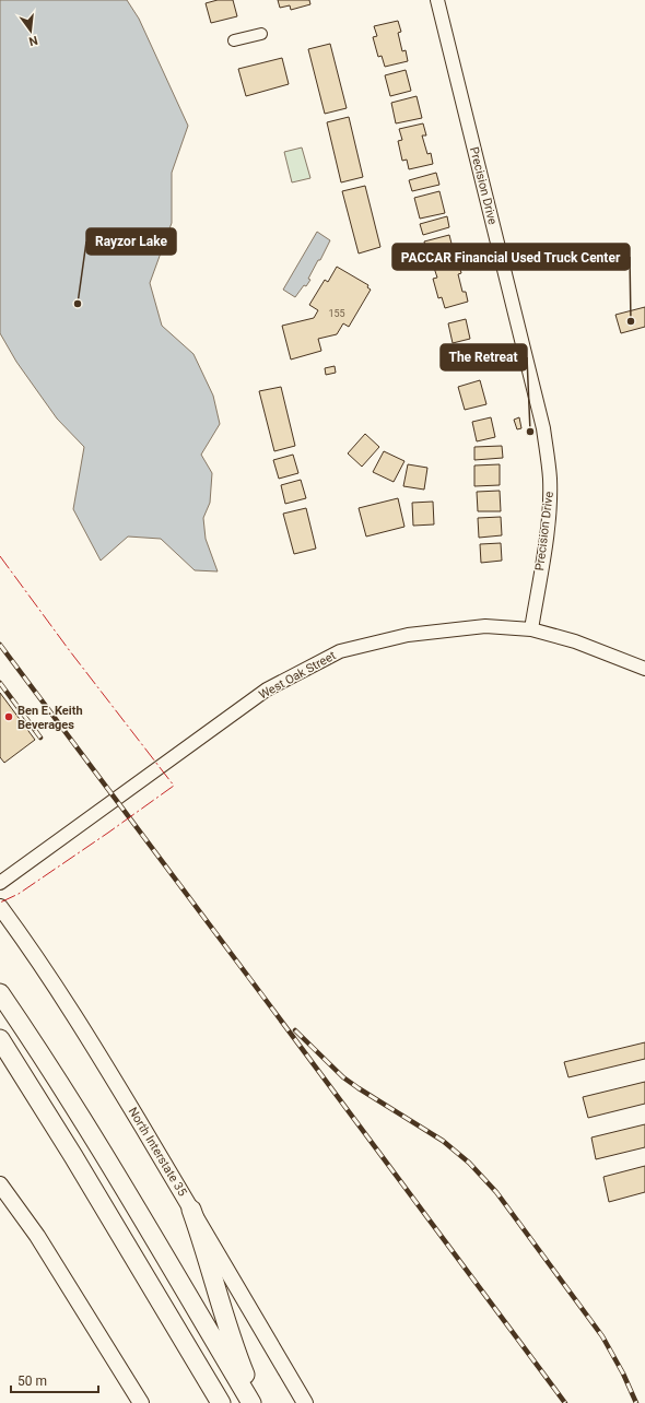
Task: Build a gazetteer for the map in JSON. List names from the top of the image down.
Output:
{
  "streets": {
    "main road": ["North Interstate 35"],
    "street": ["Precision Drive", "West Oak Street"]
  },
  "crossings": [
    ["Precision Drive", "West Oak Street"]
  ],
  "places": [
    "Rayzor Lake",
    "PACCAR Financial Used Truck Center",
    "The Retreat",
    "Ben E. Keith Beverages"
  ],
  "house_numbers": ["155"],
  "scale_bar": "50 m",
  "north": "bottom"
}
